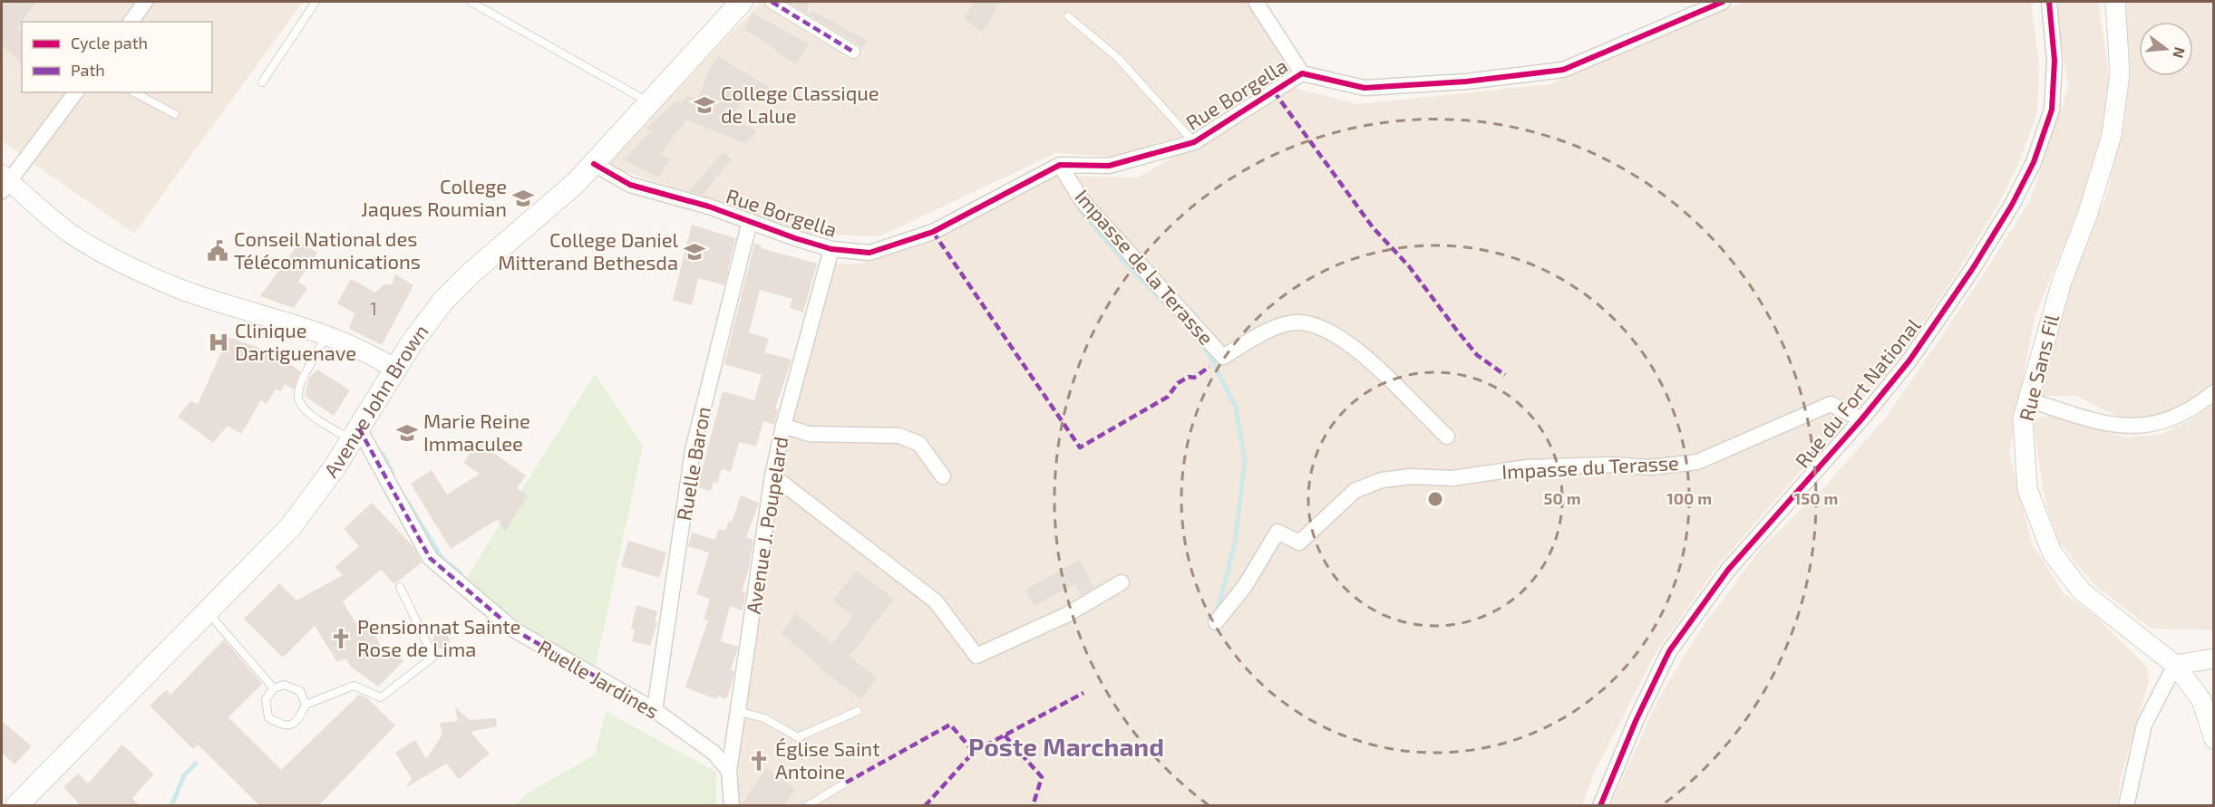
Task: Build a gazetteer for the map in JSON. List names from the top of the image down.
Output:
{
  "streets": {
    "main road": ["Avenue John Brown"],
    "street": [
      "Rue Borgella",
      "Impasse de la Terasse",
      "Rue Sans Fil",
      "Rue du Fort National",
      "Ruelle Baron",
      "Impasse du Terasse",
      "Avenue J. Poupelard",
      "Ruelle Jardines"
    ]
  },
  "crossings": [
    ["Rue Borgella", "Impasse de la Terasse"],
    ["Rue Borgella", "Avenue John Brown"],
    ["Rue Borgella", "Ruelle Baron"],
    ["Rue Borgella", "Avenue J. Poupelard"],
    ["Rue du Fort National", "Impasse du Terasse"],
    ["Avenue John Brown", "Ruelle Jardines"],
    ["Ruelle Baron", "Ruelle Jardines"],
    ["Avenue J. Poupelard", "Ruelle Jardines"]
  ],
  "districts": ["Poste Marchand"],
  "places": {
    "school or university": [
      "College Classique de Lalue",
      "College Jaques Roumian",
      "College Daniel Mitterand Bethesda",
      "Marie Reine Immaculee"
    ],
    "public building": ["Conseil National des Télécommunications"],
    "hospital": ["Clinique Dartiguenave"],
    "church": ["Pensionnat Sainte Rose de Lima", "Église Saint Antoine"]
  },
  "house_numbers": ["1"],
  "legend": ["Cycle path", "Path"],
  "north": "right",
  "rings": ["50 m", "100 m", "150 m"]
}
